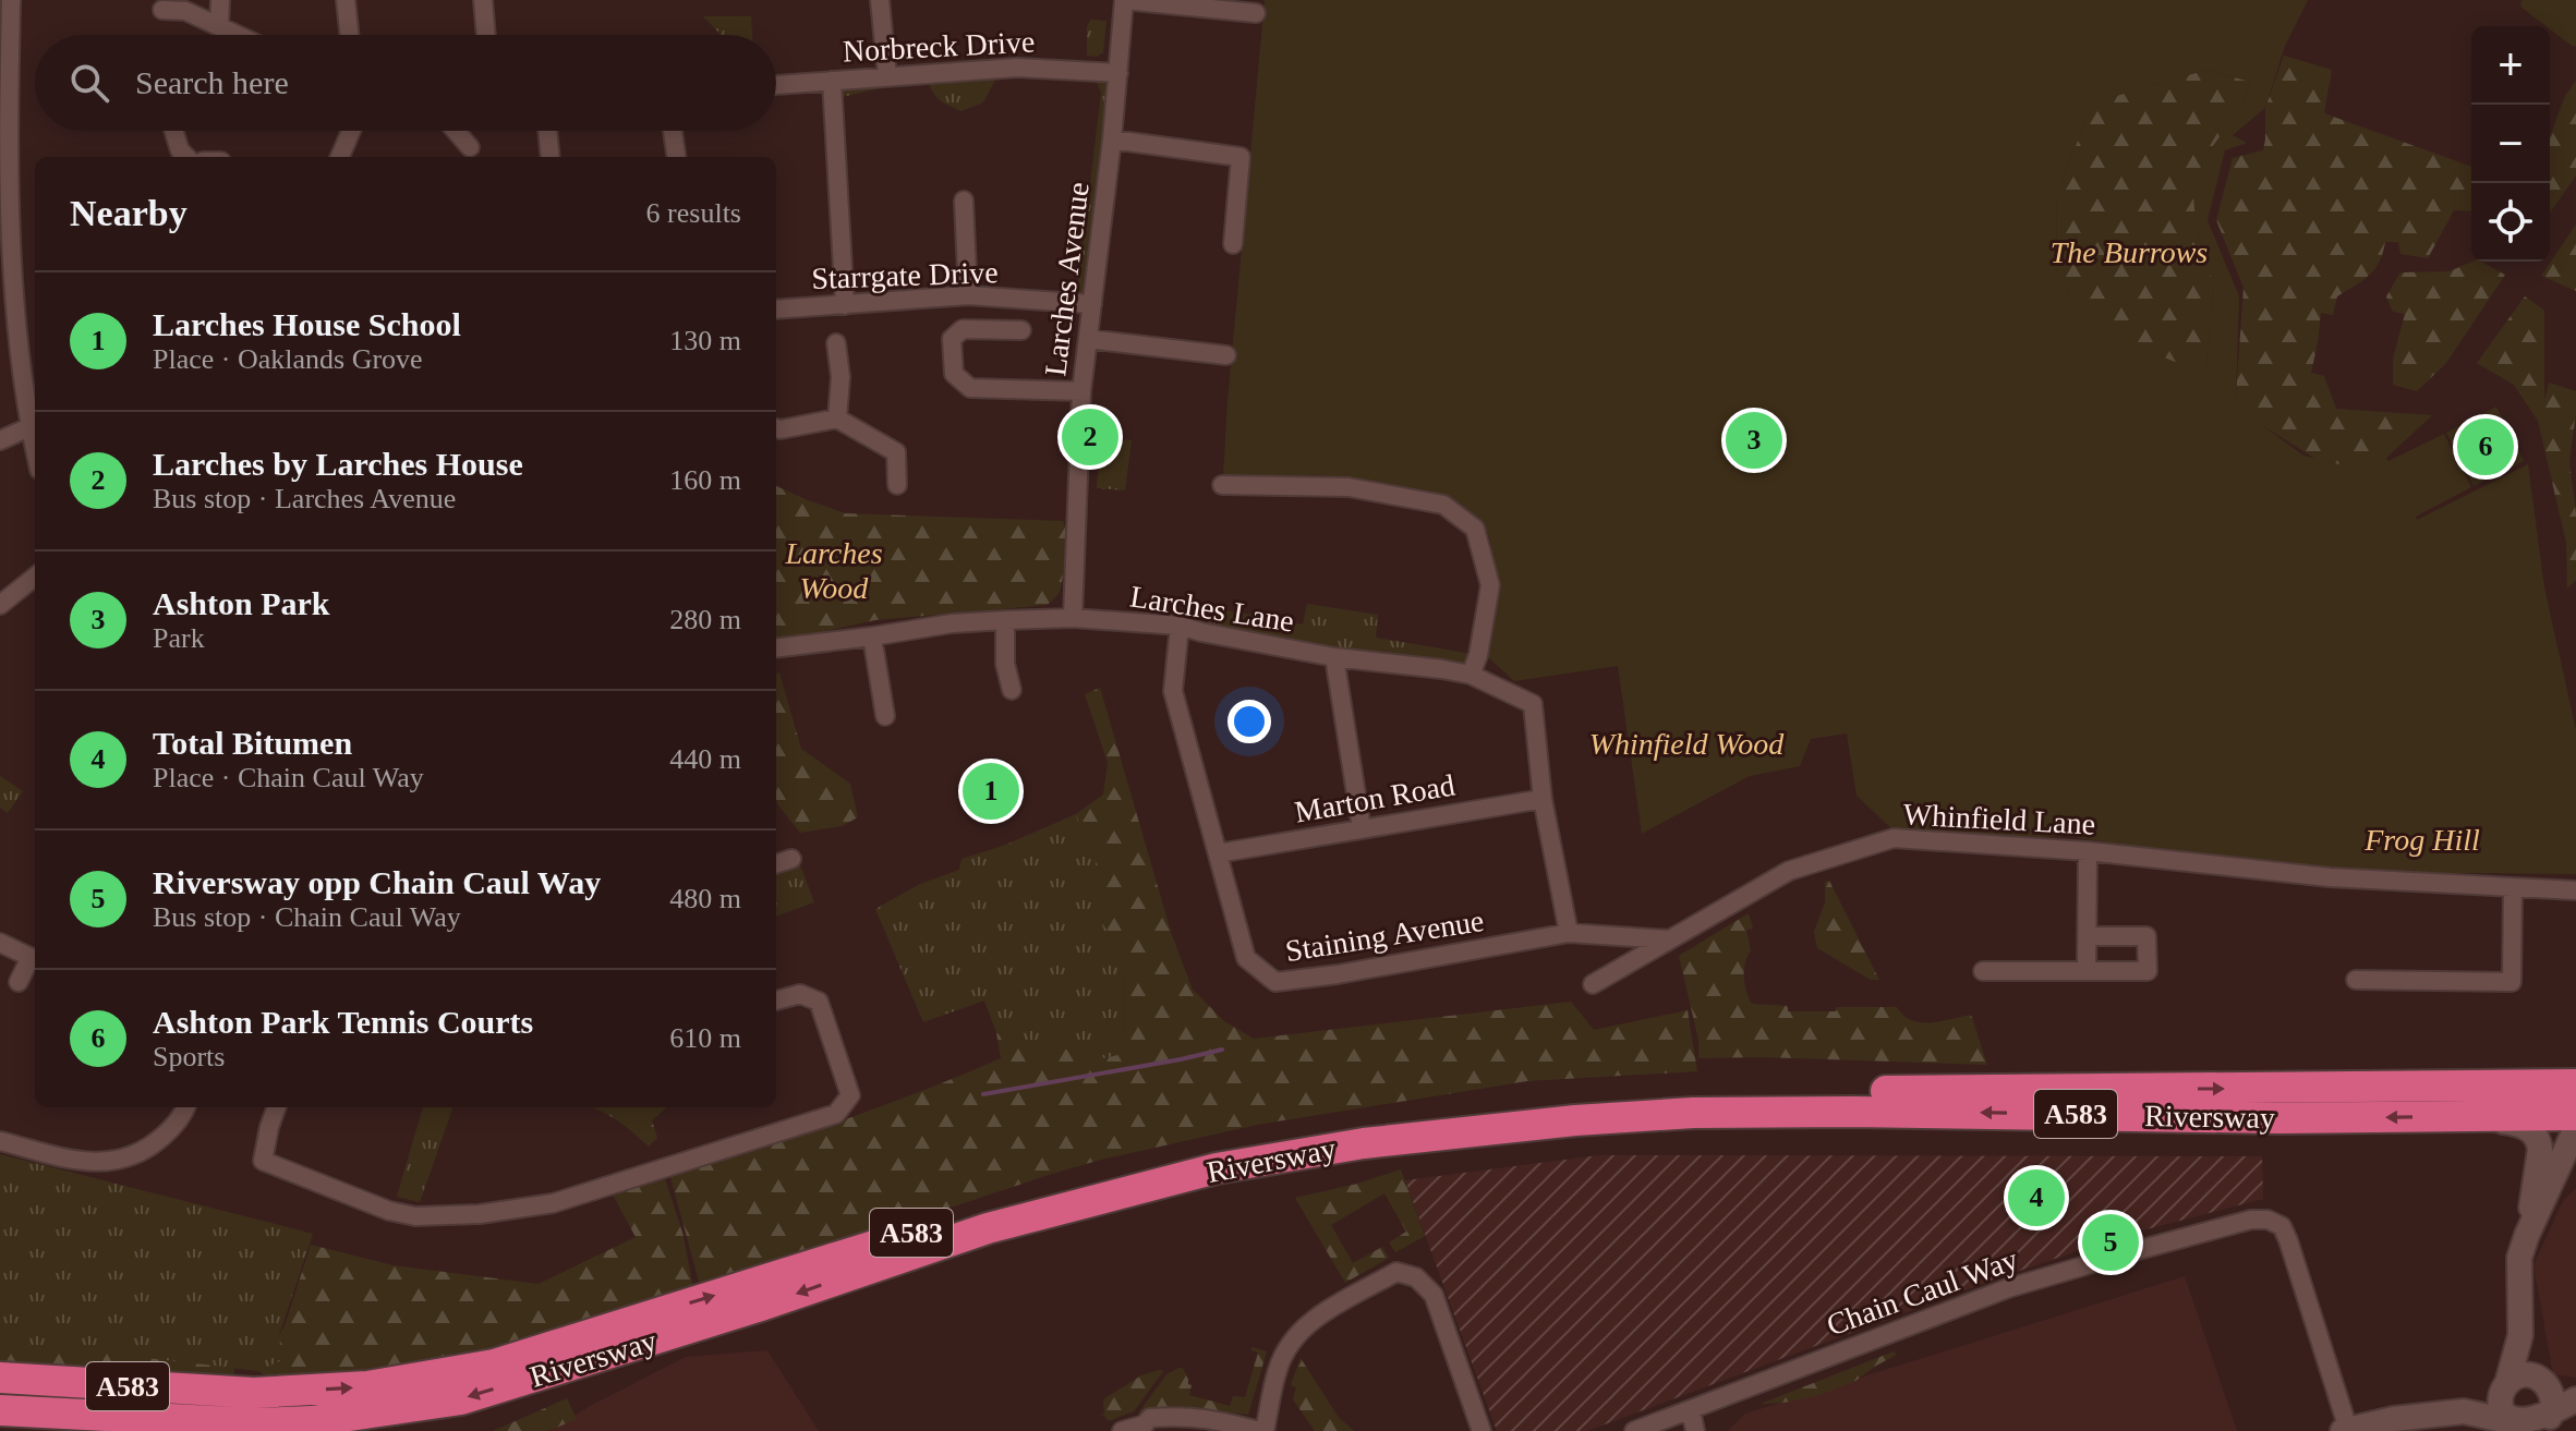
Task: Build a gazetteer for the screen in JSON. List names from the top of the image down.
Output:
{
  "streets": {
    "highway": ["A583", "Riversway"],
    "street": [
      "Norbreck Drive",
      "Starrgate Drive",
      "Larches Avenue",
      "Larches Lane",
      "Marton Road",
      "Whinfield Lane",
      "Staining Avenue",
      "Chain Caul Way"
    ]
  },
  "crossings": [
    ["Norbreck Drive", "Larches Avenue"],
    ["Starrgate Drive", "Larches Avenue"],
    ["Larches Avenue", "Larches Lane"],
    ["Larches Lane", "Marton Road"],
    ["Larches Lane", "Staining Avenue"],
    ["Marton Road", "Staining Avenue"],
    ["A583", "Riversway"]
  ],
  "parks": [
    "The Burrows",
    "Larches Wood",
    "Whinfield Wood",
    "Frog Hill"
  ],
  "page": {
    "map_buttons": ["+", "−"],
    "search": "Search here",
    "heading": ["Nearby", "6 results"],
    "list": [
      {
        "mark": "1",
        "name": "Larches House School",
        "note": "Place · Oaklands Grove",
        "value": "130 m"
      },
      {
        "mark": "2",
        "name": "Larches by Larches House",
        "note": "Bus stop · Larches Avenue",
        "value": "160 m"
      },
      {
        "mark": "3",
        "name": "Ashton Park",
        "note": "Park",
        "value": "280 m"
      },
      {
        "mark": "4",
        "name": "Total Bitumen",
        "note": "Place · Chain Caul Way",
        "value": "440 m"
      },
      {
        "mark": "5",
        "name": "Riversway opp Chain Caul Way",
        "note": "Bus stop · Chain Caul Way",
        "value": "480 m"
      },
      {
        "mark": "6",
        "name": "Ashton Park Tennis Courts",
        "note": "Sports",
        "value": "610 m"
      }
    ],
    "pins": [
      "2",
      "3",
      "6",
      "1",
      "4",
      "5"
    ]
  }
}
